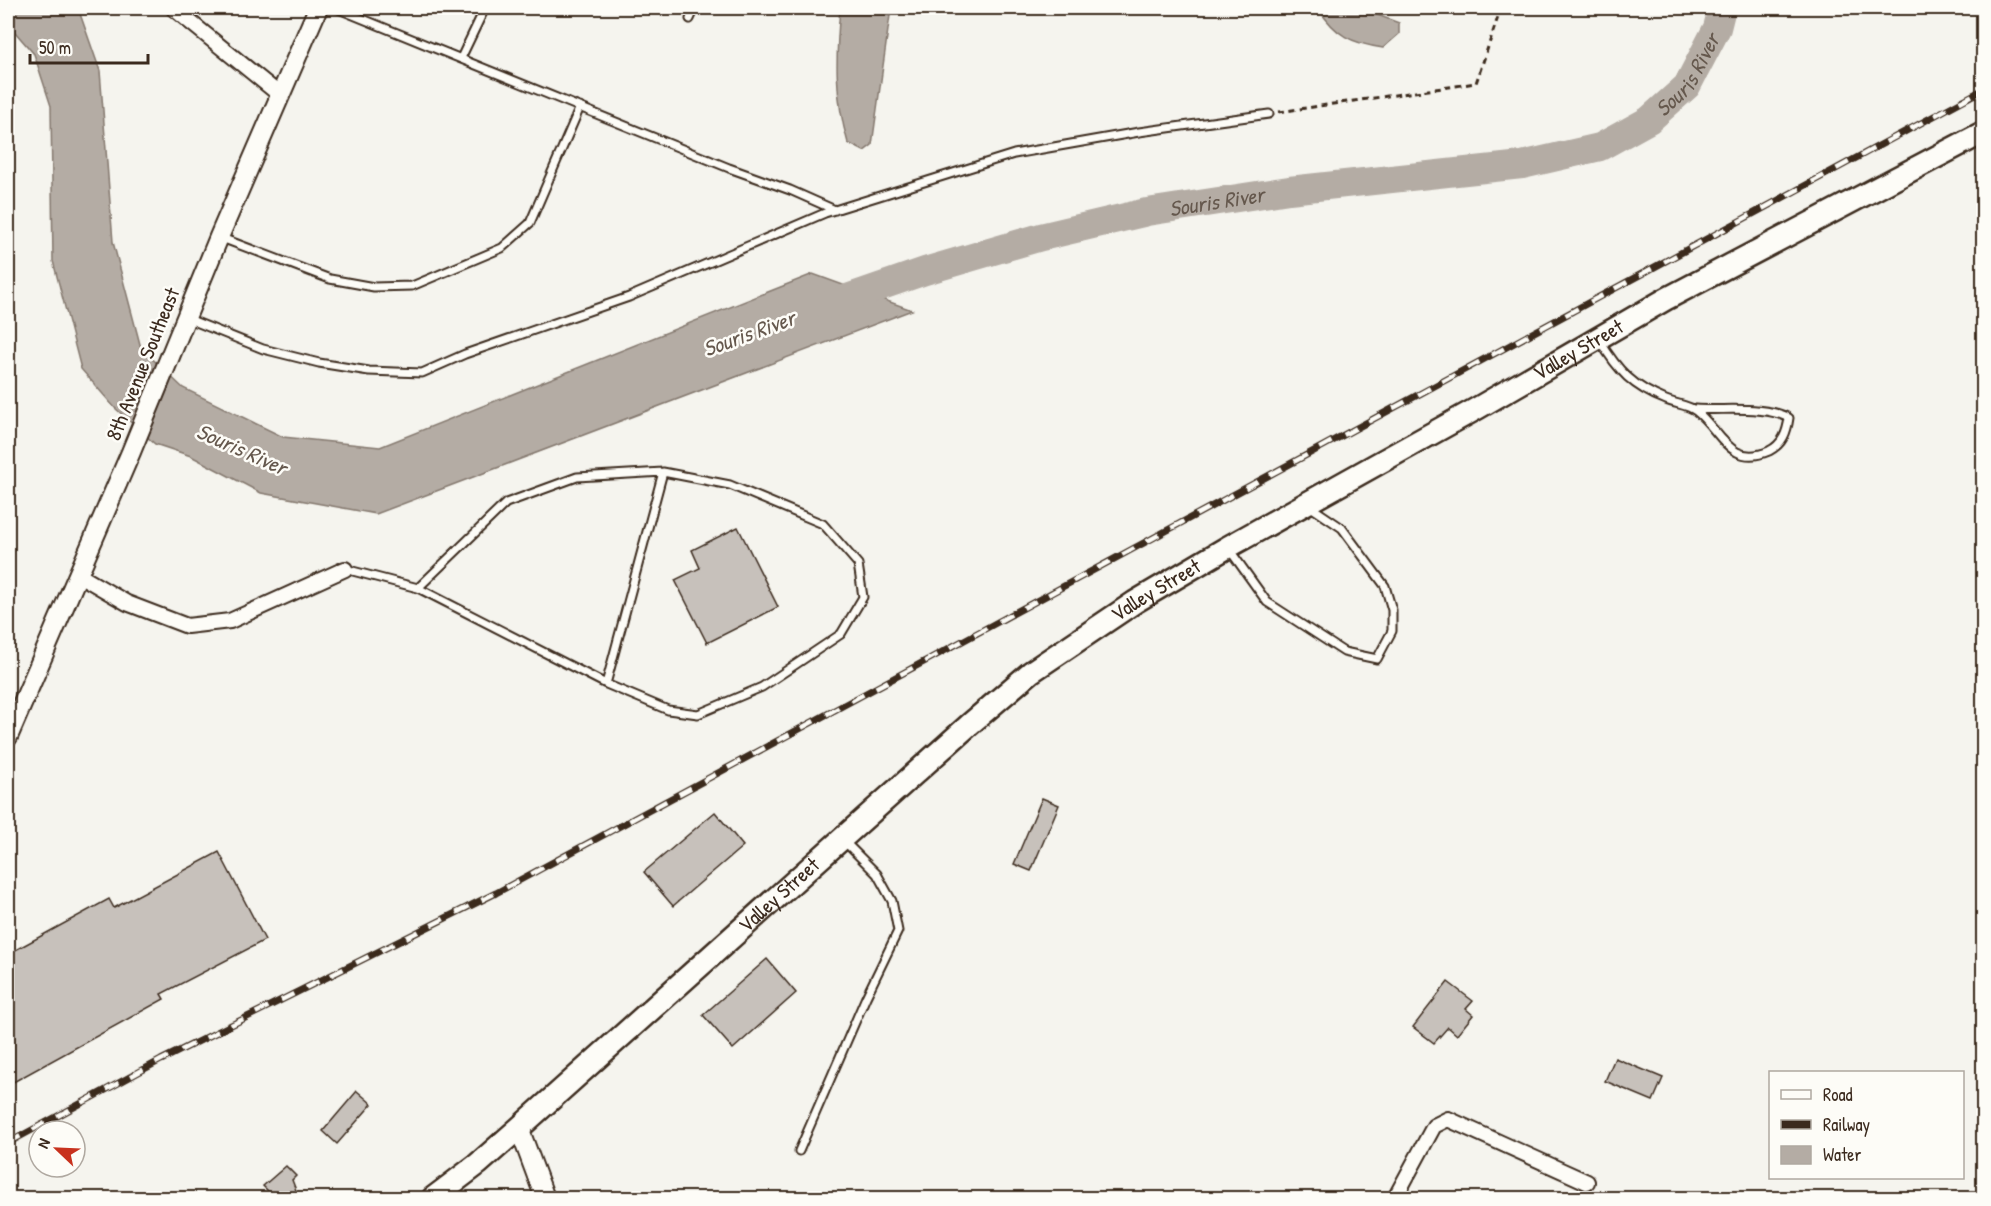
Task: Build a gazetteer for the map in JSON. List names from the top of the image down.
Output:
{
  "streets": {
    "main road": ["Valley Street"],
    "street": ["8th Avenue Southeast"]
  },
  "water": ["Souris River"],
  "legend": ["Road", "Railway", "Water"],
  "scale_bar": "50 m",
  "north": "top left"
}
